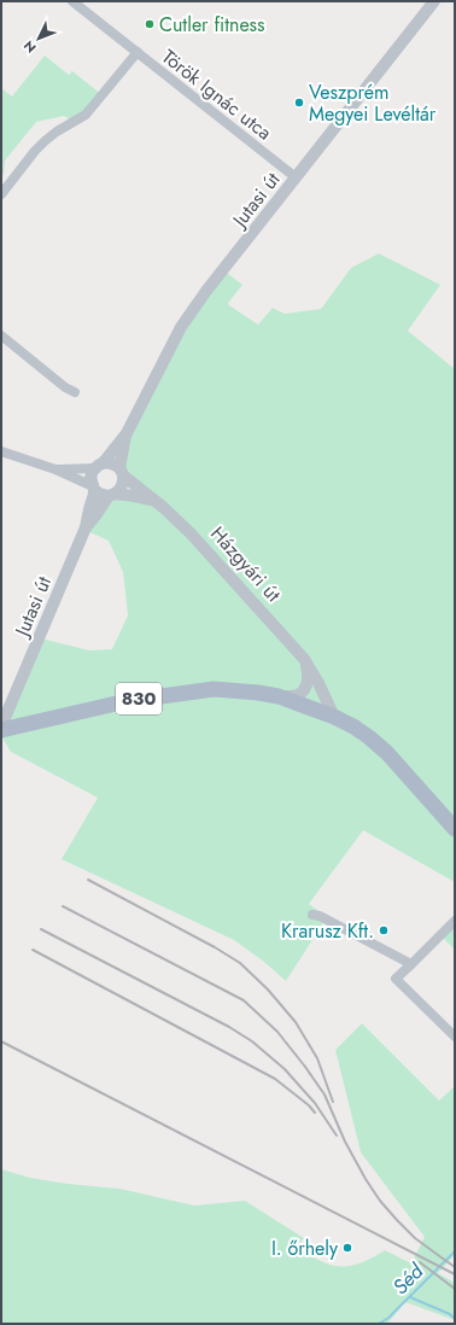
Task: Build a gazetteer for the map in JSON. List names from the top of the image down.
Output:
{
  "streets": {
    "main road": ["830"],
    "street": ["Török Ignác utca", "Jutasi út", "Házgyári út"]
  },
  "crossings": [
    ["Török Ignác utca", "Jutasi út"],
    ["Jutasi út", "Házgyári út"],
    ["Házgyári út", "830"]
  ],
  "water": ["Séd"],
  "places": [
    "Cutler fitness",
    "Veszprém Megyei Levéltár",
    "Krarusz Kft.",
    "I. őrhely"
  ],
  "north": "bottom left"
}
